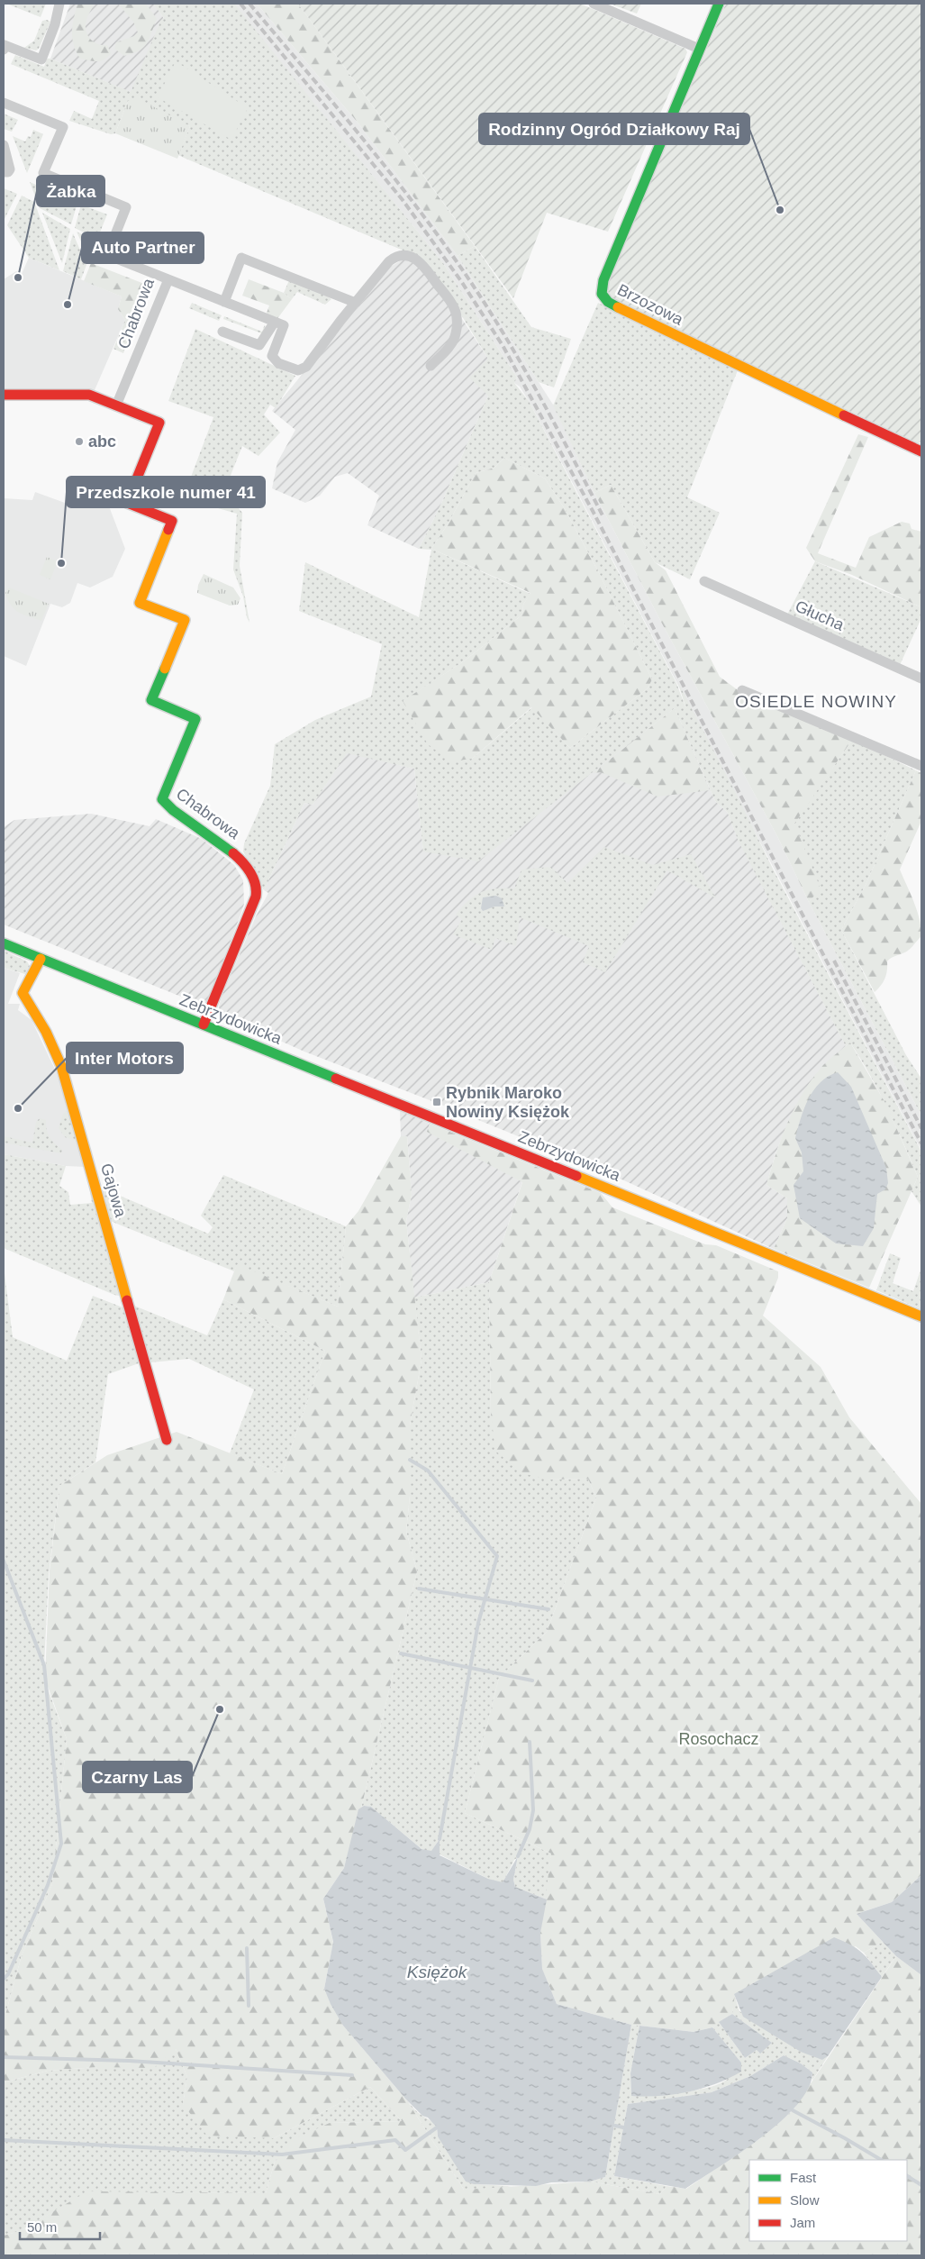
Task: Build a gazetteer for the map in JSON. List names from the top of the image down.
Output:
{
  "streets": {
    "street": [
      "Brzozowa",
      "Chabrowa",
      "Głucha",
      "Zebrzydowicka",
      "Gajowa"
    ]
  },
  "crossings": [
    ["Chabrowa", "Zebrzydowicka"],
    ["Zebrzydowicka", "Gajowa"]
  ],
  "districts": ["OSIEDLE NOWINY"],
  "water": ["Księżok"],
  "parks": ["Rosochacz"],
  "places": {
    "other": [
      "Rodzinny Ogród Działkowy Raj",
      "Żabka",
      "Auto Partner",
      "abc",
      "Przedszkole numer 41",
      "Inter Motors",
      "Czarny Las"
    ],
    "transit": ["Rybnik Maroko Nowiny Księżok"]
  },
  "legend": ["Fast", "Slow", "Jam"],
  "scale_bar": "50 m"
}
